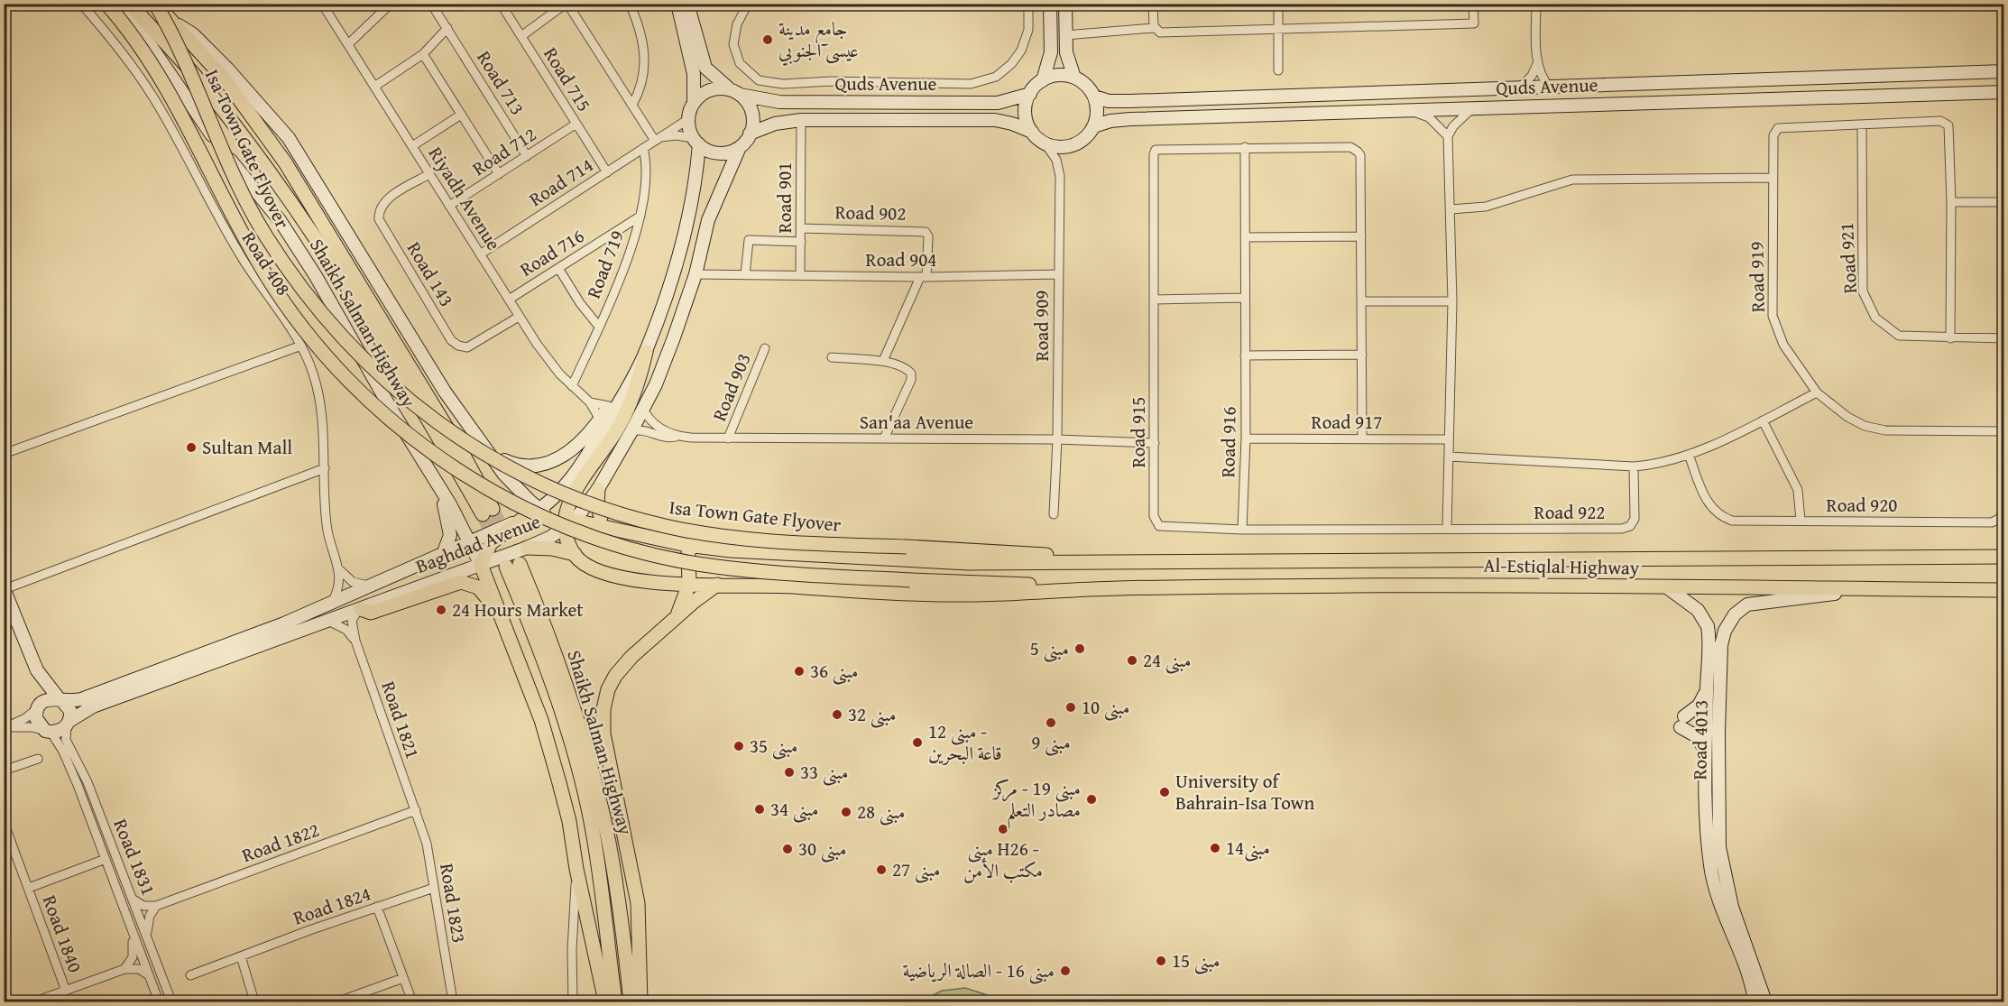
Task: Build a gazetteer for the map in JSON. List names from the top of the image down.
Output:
{
  "streets": {
    "main road": [
      "Quds Avenue",
      "Isa Town Gate Flyover",
      "Shaikh Salman Highway",
      "Baghdad Avenue",
      "Al-Estiqlal Highway",
      "Road 4013"
    ],
    "street": [
      "Road 715",
      "Road 713",
      "Road 712",
      "Road 714",
      "Road 901",
      "Riyadh Avenue",
      "Road 902",
      "Road 716",
      "Road 921",
      "Road 904",
      "Road 408",
      "Road 719",
      "Road 143",
      "Road 919",
      "Road 909",
      "Road 903",
      "San'aa Avenue",
      "Road 917",
      "Road 915",
      "Road 916",
      "Road 920",
      "Road 922",
      "Road 1821",
      "Road 1822",
      "Road 1831",
      "Road 1823",
      "Road 1824",
      "Road 1840"
    ]
  },
  "crossings": [
    ["Road 715", "Road 712"],
    ["Road 715", "Road 714"],
    ["Road 713", "Road 712"],
    ["Quds Avenue", "Road 714"],
    ["Quds Avenue", "Road 901"],
    ["Quds Avenue", "Road 909"],
    ["Quds Avenue", "Baghdad Avenue"],
    ["Isa Town Gate Flyover", "Shaikh Salman Highway"],
    ["Isa Town Gate Flyover", "Al-Estiqlal Highway"],
    ["Road 712", "Riyadh Avenue"],
    ["Road 714", "Riyadh Avenue"],
    ["Road 714", "Road 719"],
    ["Road 714", "Baghdad Avenue"],
    ["Road 901", "Road 902"],
    ["Road 901", "Road 904"],
    ["Riyadh Avenue", "Road 716"],
    ["Riyadh Avenue", "Road 719"],
    ["Riyadh Avenue", "Road 143"],
    ["Road 902", "Road 904"],
    ["Road 716", "Road 719"],
    ["Road 921", "Road 919"],
    ["Road 904", "Road 909"],
    ["Road 904", "Baghdad Avenue"],
    ["Road 408", "Baghdad Avenue"],
    ["Shaikh Salman Highway", "Baghdad Avenue"],
    ["Road 909", "San'aa Avenue"],
    ["Road 903", "San'aa Avenue"],
    ["San'aa Avenue", "Road 915"],
    ["San'aa Avenue", "Baghdad Avenue"],
    ["Road 917", "Road 915"],
    ["Road 917", "Road 916"],
    ["Road 915", "Road 916"],
    ["Road 915", "Road 922"],
    ["Baghdad Avenue", "Road 1821"],
    ["Baghdad Avenue", "Road 1831"],
    ["Al-Estiqlal Highway", "Road 4013"],
    ["Road 1821", "Road 1822"],
    ["Road 1821", "Road 1823"],
    ["Road 1822", "Road 1823"],
    ["Road 1831", "Road 1840"],
    ["Road 1823", "Road 1824"]
  ],
  "places": [
    "جامع مدينة عيسى الجنوبي",
    "Sultan Mall",
    "24 Hours Market",
    "مبنى 5",
    "مبنى 24",
    "مبنى 36",
    "مبنى 10",
    "مبنى 32",
    "مبنى 9",
    "مبنى 12 - قاعة البحرين",
    "مبنى 35",
    "مبنى 33",
    "University of Bahrain-Isa Town",
    "مبنى 19 - مركز مصادر التعلم",
    "مبنى 34",
    "مبنى 28",
    "مبنى H26 - مكتب الأمن",
    "مبنى14",
    "مبنى 30",
    "مبنى 27",
    "مبنى 15",
    "مبنى 16 - الصالة الرياضية"
  ]
}
